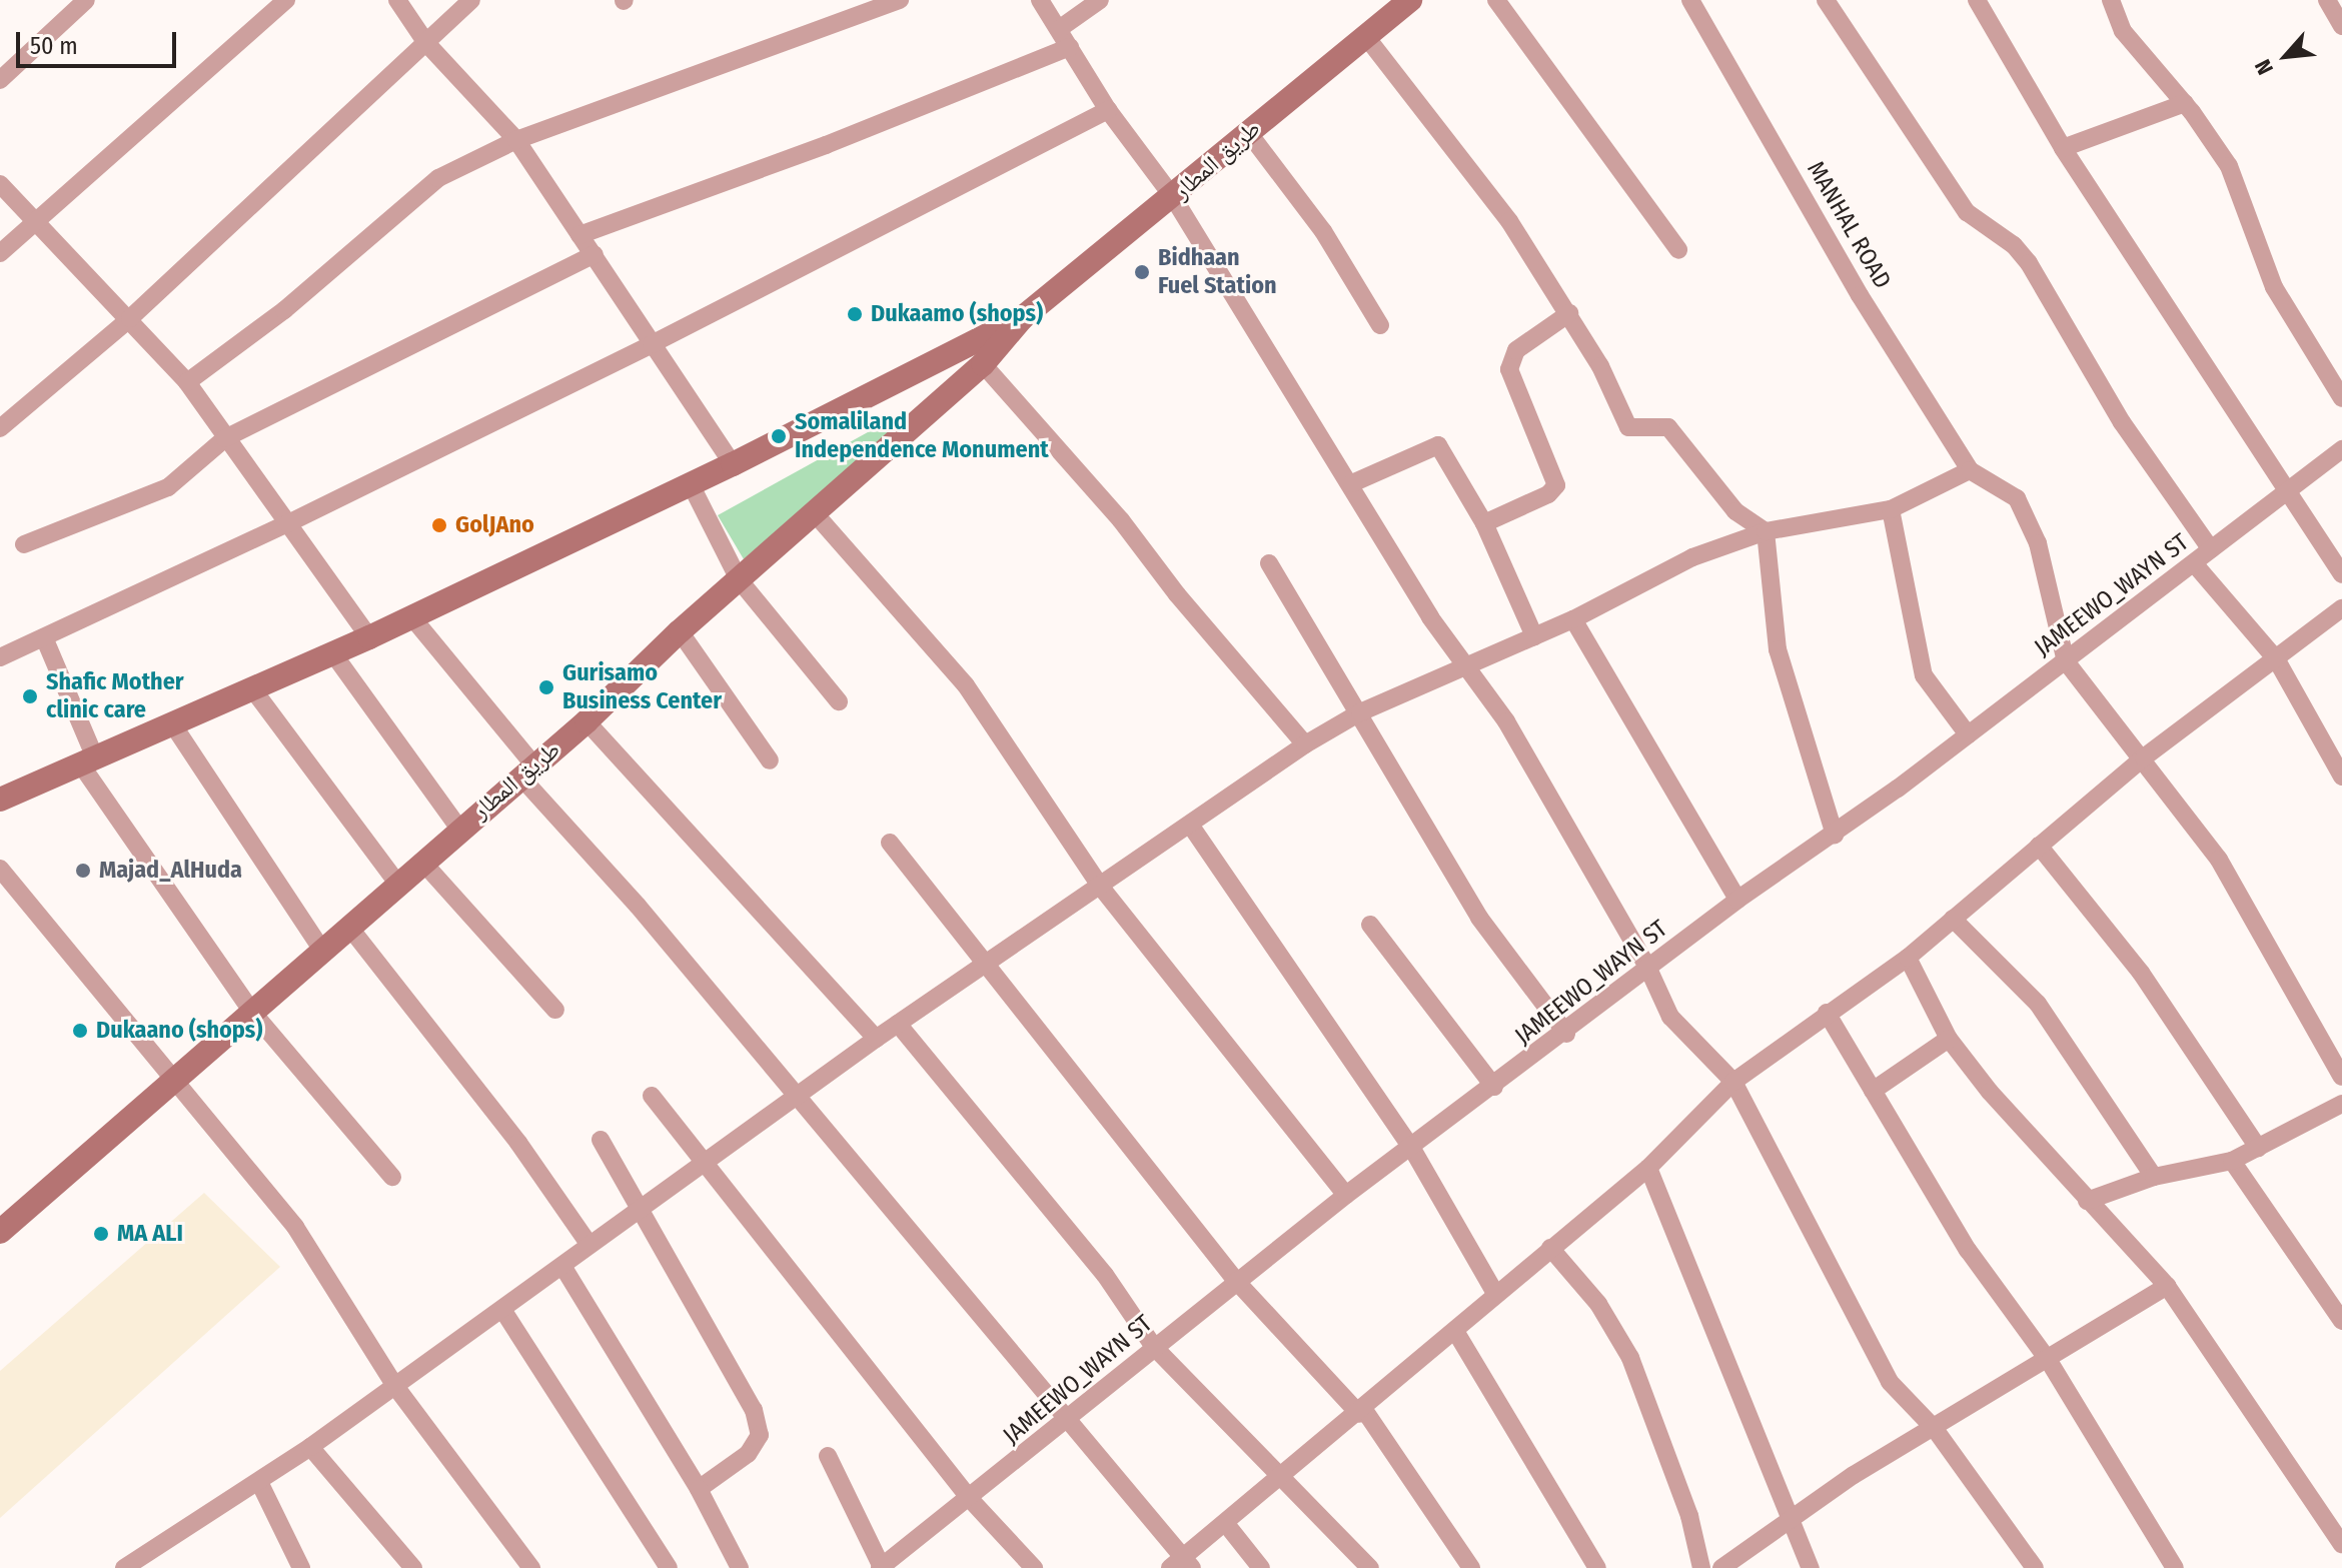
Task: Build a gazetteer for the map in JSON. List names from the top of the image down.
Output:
{
  "streets": {
    "main road": ["طريق المطار"],
    "street": ["MANHAL ROAD", "JAMEEWO_WAYN ST"]
  },
  "places": [
    "Bidhaan Fuel Station",
    "Dukaamo (shops)",
    "Somaliland Independence Monument",
    "GolJAno",
    "Gurisamo Business Center",
    "Shafic Mother clinic care",
    "Majad_AlHuda",
    "Dukaano (shops)",
    "MA ALI"
  ],
  "scale_bar": "50 m",
  "north": "bottom left"
}
